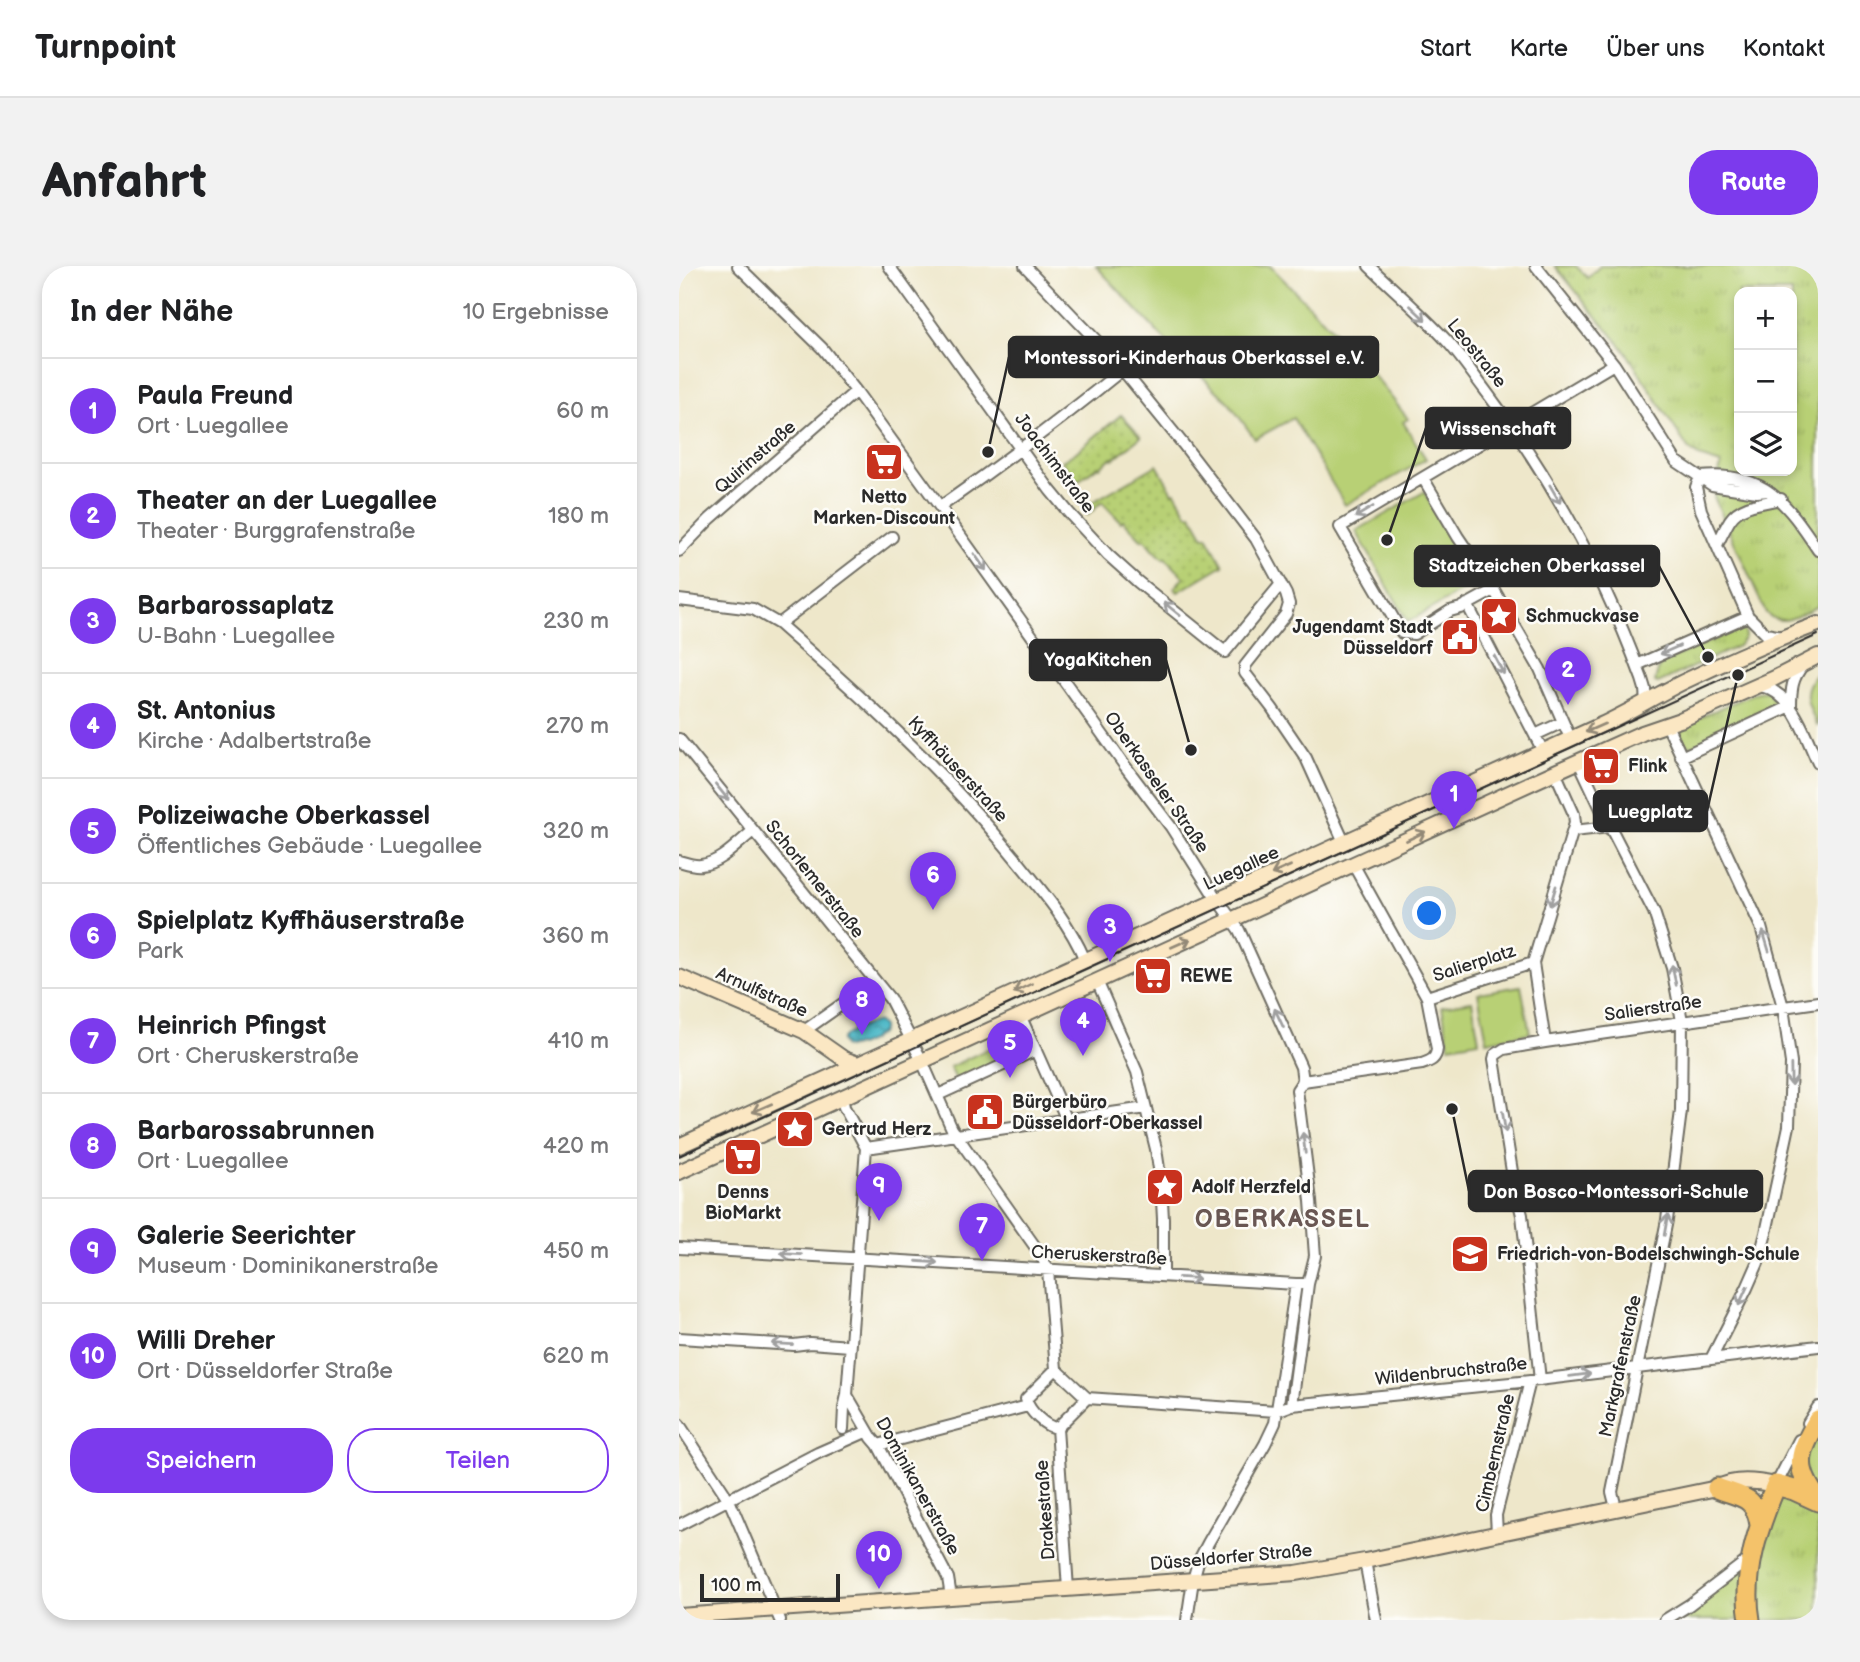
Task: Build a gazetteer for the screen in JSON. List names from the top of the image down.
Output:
{
  "streets": {
    "main road": ["Luegallee", "Arnulfstraße", "Düsseldorfer Straße"],
    "street": [
      "Leostraße",
      "Quirinstraße",
      "Joachimstraße",
      "Kyffhäuserstraße",
      "Oberkasseler Straße",
      "Schorlemerstraße",
      "Salierplatz",
      "Salierstraße",
      "Cheruskerstraße",
      "Markgrafenstraße",
      "Wildenbruchstraße",
      "Cimbernstraße",
      "Dominikanerstraße",
      "Drakestraße"
    ]
  },
  "crossings": [
    ["Leostraße", "Luegallee"],
    ["Quirinstraße", "Oberkasseler Straße"],
    ["Kyffhäuserstraße", "Luegallee"],
    ["Oberkasseler Straße", "Luegallee"],
    ["Oberkasseler Straße", "Cheruskerstraße"],
    ["Oberkasseler Straße", "Wildenbruchstraße"],
    ["Luegallee", "Schorlemerstraße"],
    ["Luegallee", "Arnulfstraße"],
    ["Salierstraße", "Markgrafenstraße"],
    ["Salierstraße", "Cimbernstraße"],
    ["Markgrafenstraße", "Wildenbruchstraße"],
    ["Markgrafenstraße", "Düsseldorfer Straße"],
    ["Wildenbruchstraße", "Cimbernstraße"],
    ["Cimbernstraße", "Düsseldorfer Straße"],
    ["Dominikanerstraße", "Düsseldorfer Straße"],
    ["Drakestraße", "Düsseldorfer Straße"]
  ],
  "one_way": ["Leostraße", "Cimbernstraße"],
  "districts": ["OBERKASSEL"],
  "places": {
    "other": [
      "Montessori-Kinderhaus Oberkassel e.V.",
      "Wissenschaft",
      "Stadtzeichen Oberkassel",
      "Luegplatz",
      "YogaKitchen",
      "Don Bosco-Montessori-Schule"
    ],
    "supermarket": [
      "Netto Marken-Discount",
      "Flink",
      "REWE",
      "Denns BioMarkt"
    ],
    "place": ["Schmuckvase", "Gertrud Herz", "Adolf Herzfeld"],
    "public building": ["Jugendamt Stadt Düsseldorf", "Bürgerbüro Düsseldorf-Oberkassel"],
    "school or university": ["Friedrich-von-Bodelschwingh-Schule"]
  },
  "scale_bar": "100 m",
  "page": {
    "header": "Turnpoint",
    "nav": [
      "Start",
      "Karte",
      "Über uns",
      "Kontakt"
    ],
    "buttons": [
      "Route",
      ["Speichern", "Teilen"]
    ],
    "title": "Anfahrt",
    "heading": ["In der Nähe", "10 Ergebnisse"],
    "map_buttons": ["+", "−"],
    "list": [
      {
        "mark": "1",
        "name": "Paula Freund",
        "note": "Ort · Luegallee",
        "value": "60 m"
      },
      {
        "mark": "2",
        "name": "Theater an der Luegallee",
        "note": "Theater · Burggrafenstraße",
        "value": "180 m"
      },
      {
        "mark": "3",
        "name": "Barbarossaplatz",
        "note": "U-Bahn · Luegallee",
        "value": "230 m"
      },
      {
        "mark": "4",
        "name": "St. Antonius",
        "note": "Kirche · Adalbertstraße",
        "value": "270 m"
      },
      {
        "mark": "5",
        "name": "Polizeiwache Oberkassel",
        "note": "Öffentliches Gebäude · Luegallee",
        "value": "320 m"
      },
      {
        "mark": "6",
        "name": "Spielplatz Kyffhäuserstraße",
        "note": "Park",
        "value": "360 m"
      },
      {
        "mark": "7",
        "name": "Heinrich Pfingst",
        "note": "Ort · Cheruskerstraße",
        "value": "410 m"
      },
      {
        "mark": "8",
        "name": "Barbarossabrunnen",
        "note": "Ort · Luegallee",
        "value": "420 m"
      },
      {
        "mark": "9",
        "name": "Galerie Seerichter",
        "note": "Museum · Dominikanerstraße",
        "value": "450 m"
      },
      {
        "mark": "10",
        "name": "Willi Dreher",
        "note": "Ort · Düsseldorfer Straße",
        "value": "620 m"
      }
    ],
    "pins": [
      "2",
      "1",
      "6",
      "3",
      "8",
      "4",
      "5",
      "9",
      "7",
      "10"
    ],
    "scale": "100 m"
  }
}
